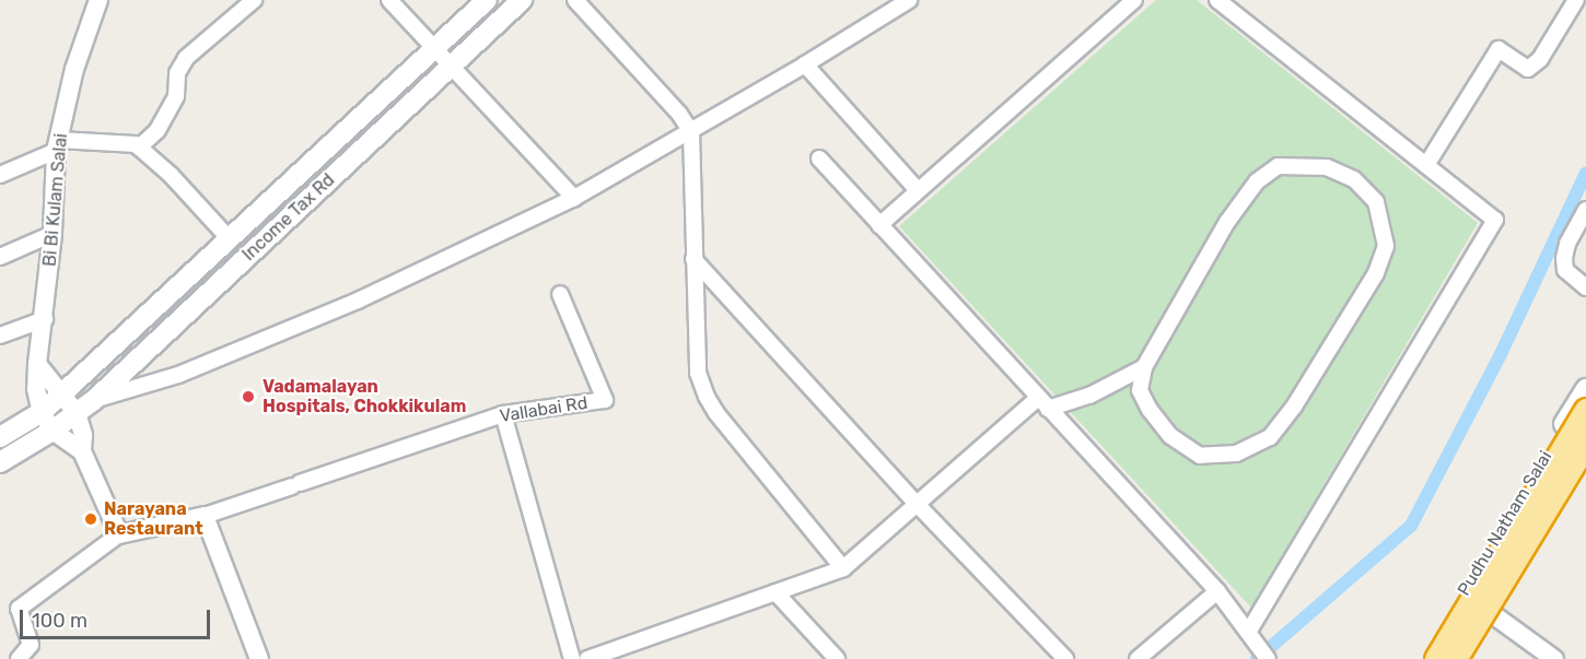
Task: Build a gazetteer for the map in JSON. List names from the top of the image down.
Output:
{
  "streets": {
    "main road": ["Income Tax Rd", "Pudhu Natham Salai"],
    "street": ["Bi Bi Kulam Salai", "Vallabai Rd"]
  },
  "crossings": [
    ["Bi Bi Kulam Salai", "Income Tax Rd"]
  ],
  "places": ["Vadamalayan Hospitals, Chokkikulam", "Narayana Restaurant"],
  "scale_bar": "100 m"
}
